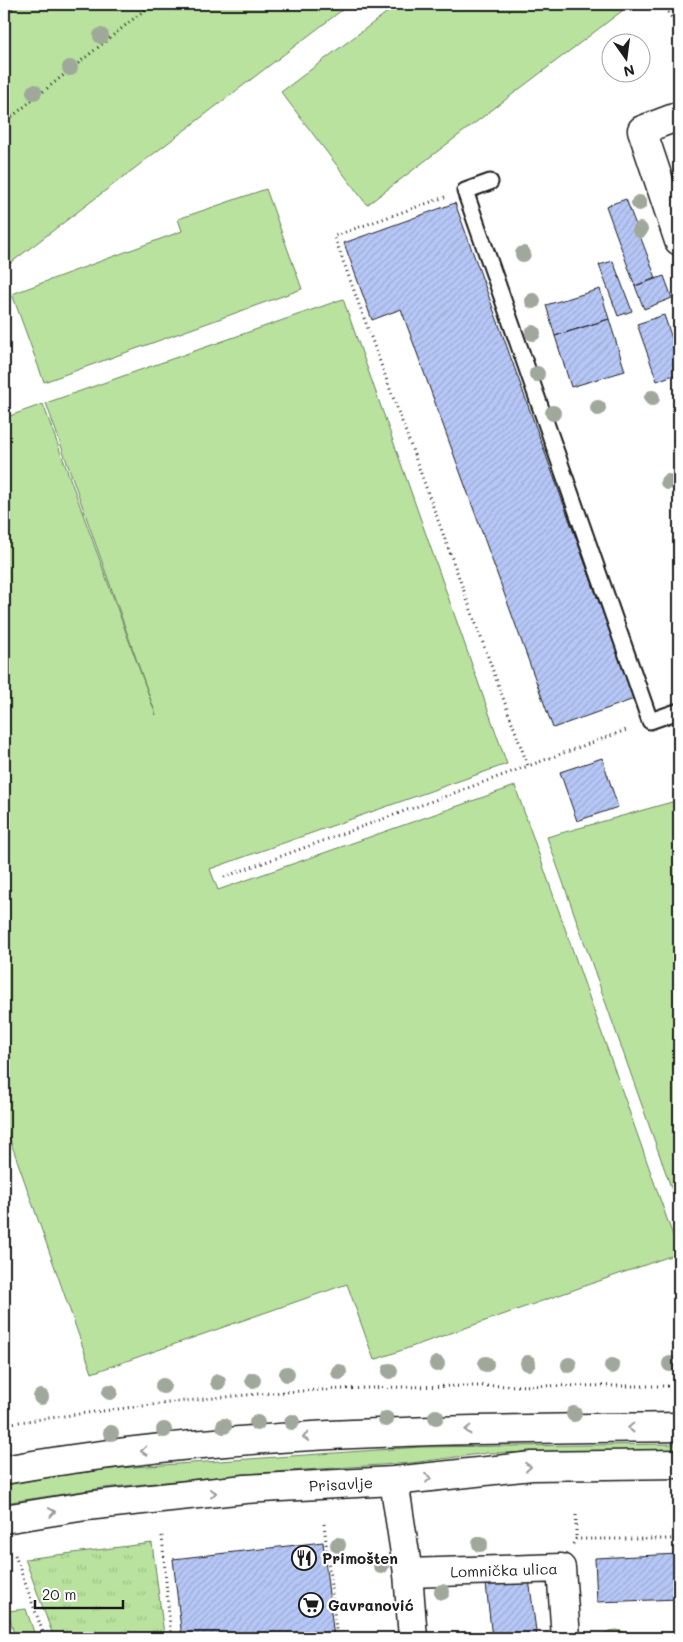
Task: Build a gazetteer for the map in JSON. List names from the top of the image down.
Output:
{
  "streets": {
    "street": ["Prisavlje", "Lomnička ulica"]
  },
  "places": {
    "restaurant": ["Primošten"],
    "supermarket": ["Gavranović"]
  },
  "scale_bar": "20 m",
  "north": "bottom"
}
